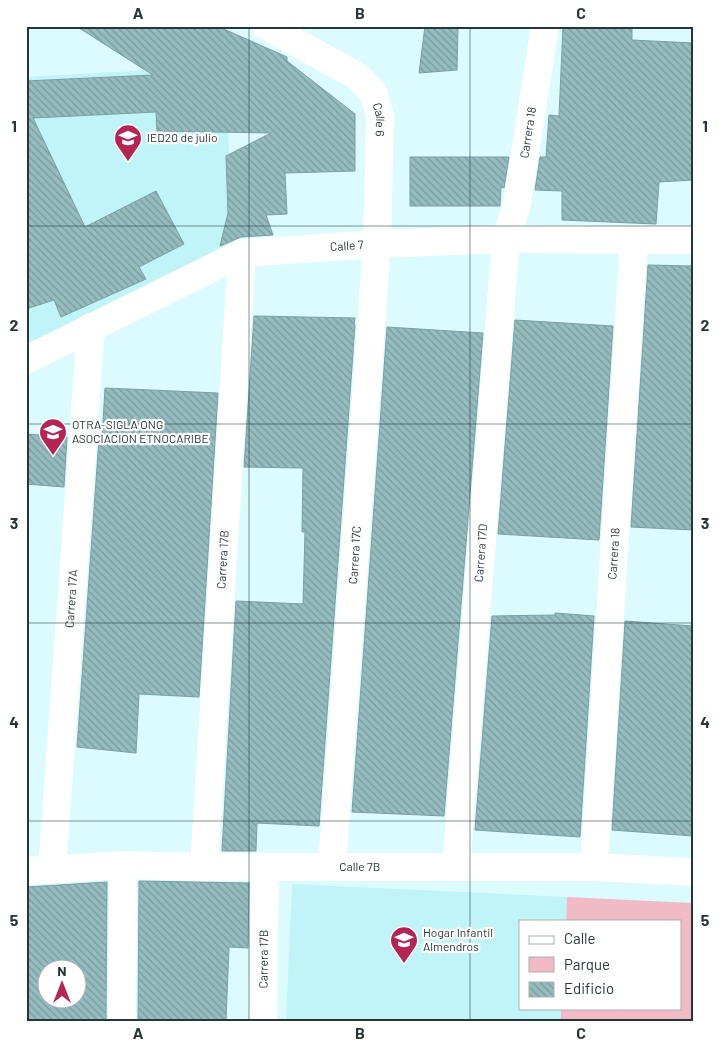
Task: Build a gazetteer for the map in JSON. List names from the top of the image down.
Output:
{
  "streets": {
    "street": [
      "Calle 6",
      "Carrera 18",
      "Calle 7",
      "Carrera 17D",
      "Carrera 17C",
      "Carrera 17B",
      "Carrera 17A",
      "Calle 7B"
    ]
  },
  "crossings": [
    ["Calle 6", "Calle 7"],
    ["Calle 6", "Carrera 17C"],
    ["Carrera 18", "Calle 7"],
    ["Carrera 18", "Carrera 17D"],
    ["Carrera 18", "Calle 7B"],
    ["Calle 7", "Carrera 17D"],
    ["Calle 7", "Carrera 17C"],
    ["Calle 7", "Carrera 17B"],
    ["Calle 7", "Carrera 17A"],
    ["Carrera 17D", "Calle 7B"],
    ["Carrera 17C", "Calle 7B"],
    ["Carrera 17B", "Calle 7B"],
    ["Carrera 17A", "Calle 7B"]
  ],
  "places": {
    "school or university": ["IED20 de julio", "OTRA-SIGLA ONG ASOCIACION ETNOCARIBE", "Hogar Infantil Almendros"]
  },
  "legend": ["Calle", "Parque", "Edificio"],
  "north": "top",
  "grid": {
    "columns": ["A", "B", "C"],
    "rows": [
      "1",
      "2",
      "3",
      "4",
      "5"
    ]
  }
}
